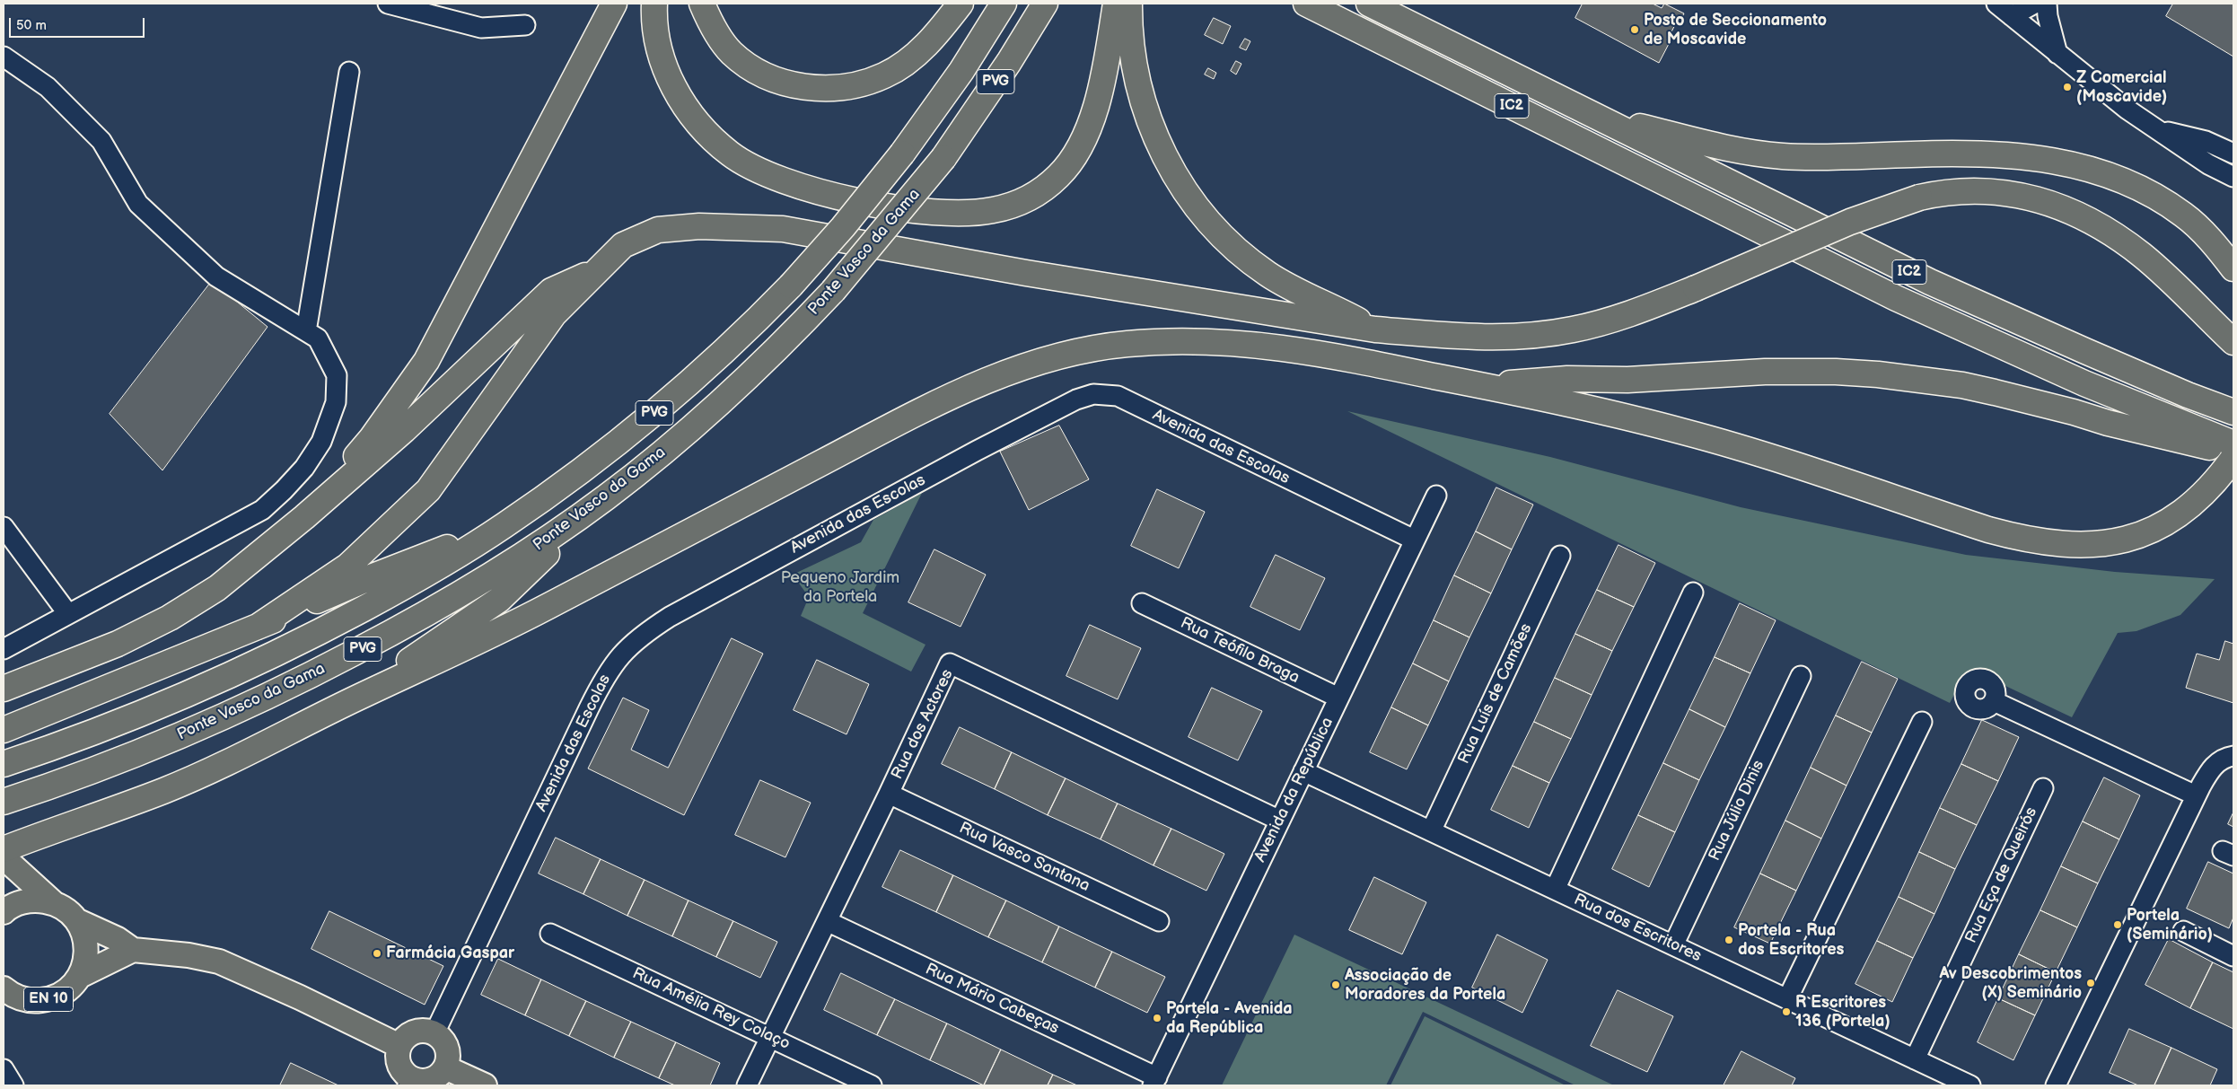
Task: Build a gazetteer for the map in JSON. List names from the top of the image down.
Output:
{
  "streets": {
    "highway": ["PVG", "IC2", "Ponte Vasco da Gama"],
    "main road": ["EN 10"],
    "street": [
      "Avenida das Escolas",
      "Rua Teófilo Braga",
      "Rua Luís de Camões",
      "Rua dos Actores",
      "Avenida da República",
      "Rua Júlio Dinis",
      "Rua Vasco Santana",
      "Rua Eça de Queirós",
      "Rua dos Escritores",
      "Rua Mário Cabeças",
      "Rua Amélia Rey Colaço"
    ]
  },
  "crossings": [
    ["Avenida das Escolas", "Avenida da República"],
    ["Rua Teófilo Braga", "Avenida da República"],
    ["Rua Luís de Camões", "Rua dos Escritores"],
    ["Rua dos Actores", "Avenida da República"],
    ["Rua dos Actores", "Rua Vasco Santana"],
    ["Rua dos Actores", "Rua Mário Cabeças"],
    ["Rua dos Actores", "Rua Amélia Rey Colaço"],
    ["Avenida da República", "Rua dos Escritores"],
    ["Avenida da República", "Rua Mário Cabeças"],
    ["Rua Júlio Dinis", "Rua dos Escritores"],
    ["Rua Eça de Queirós", "Rua dos Escritores"]
  ],
  "parks": ["Pequeno Jardim da Portela"],
  "places": [
    "Posto de Seccionamento de Moscavide",
    "Z Comercial (Moscavide)",
    "Portela (Seminário)",
    "Portela - Rua dos Escritores",
    "Farmácia Gaspar",
    "Av Descobrimentos (X) Seminário",
    "Associação de Moradores da Portela",
    "R Escritores 136 (Portela)",
    "Portela - Avenida da República"
  ],
  "scale_bar": "50 m"
}
